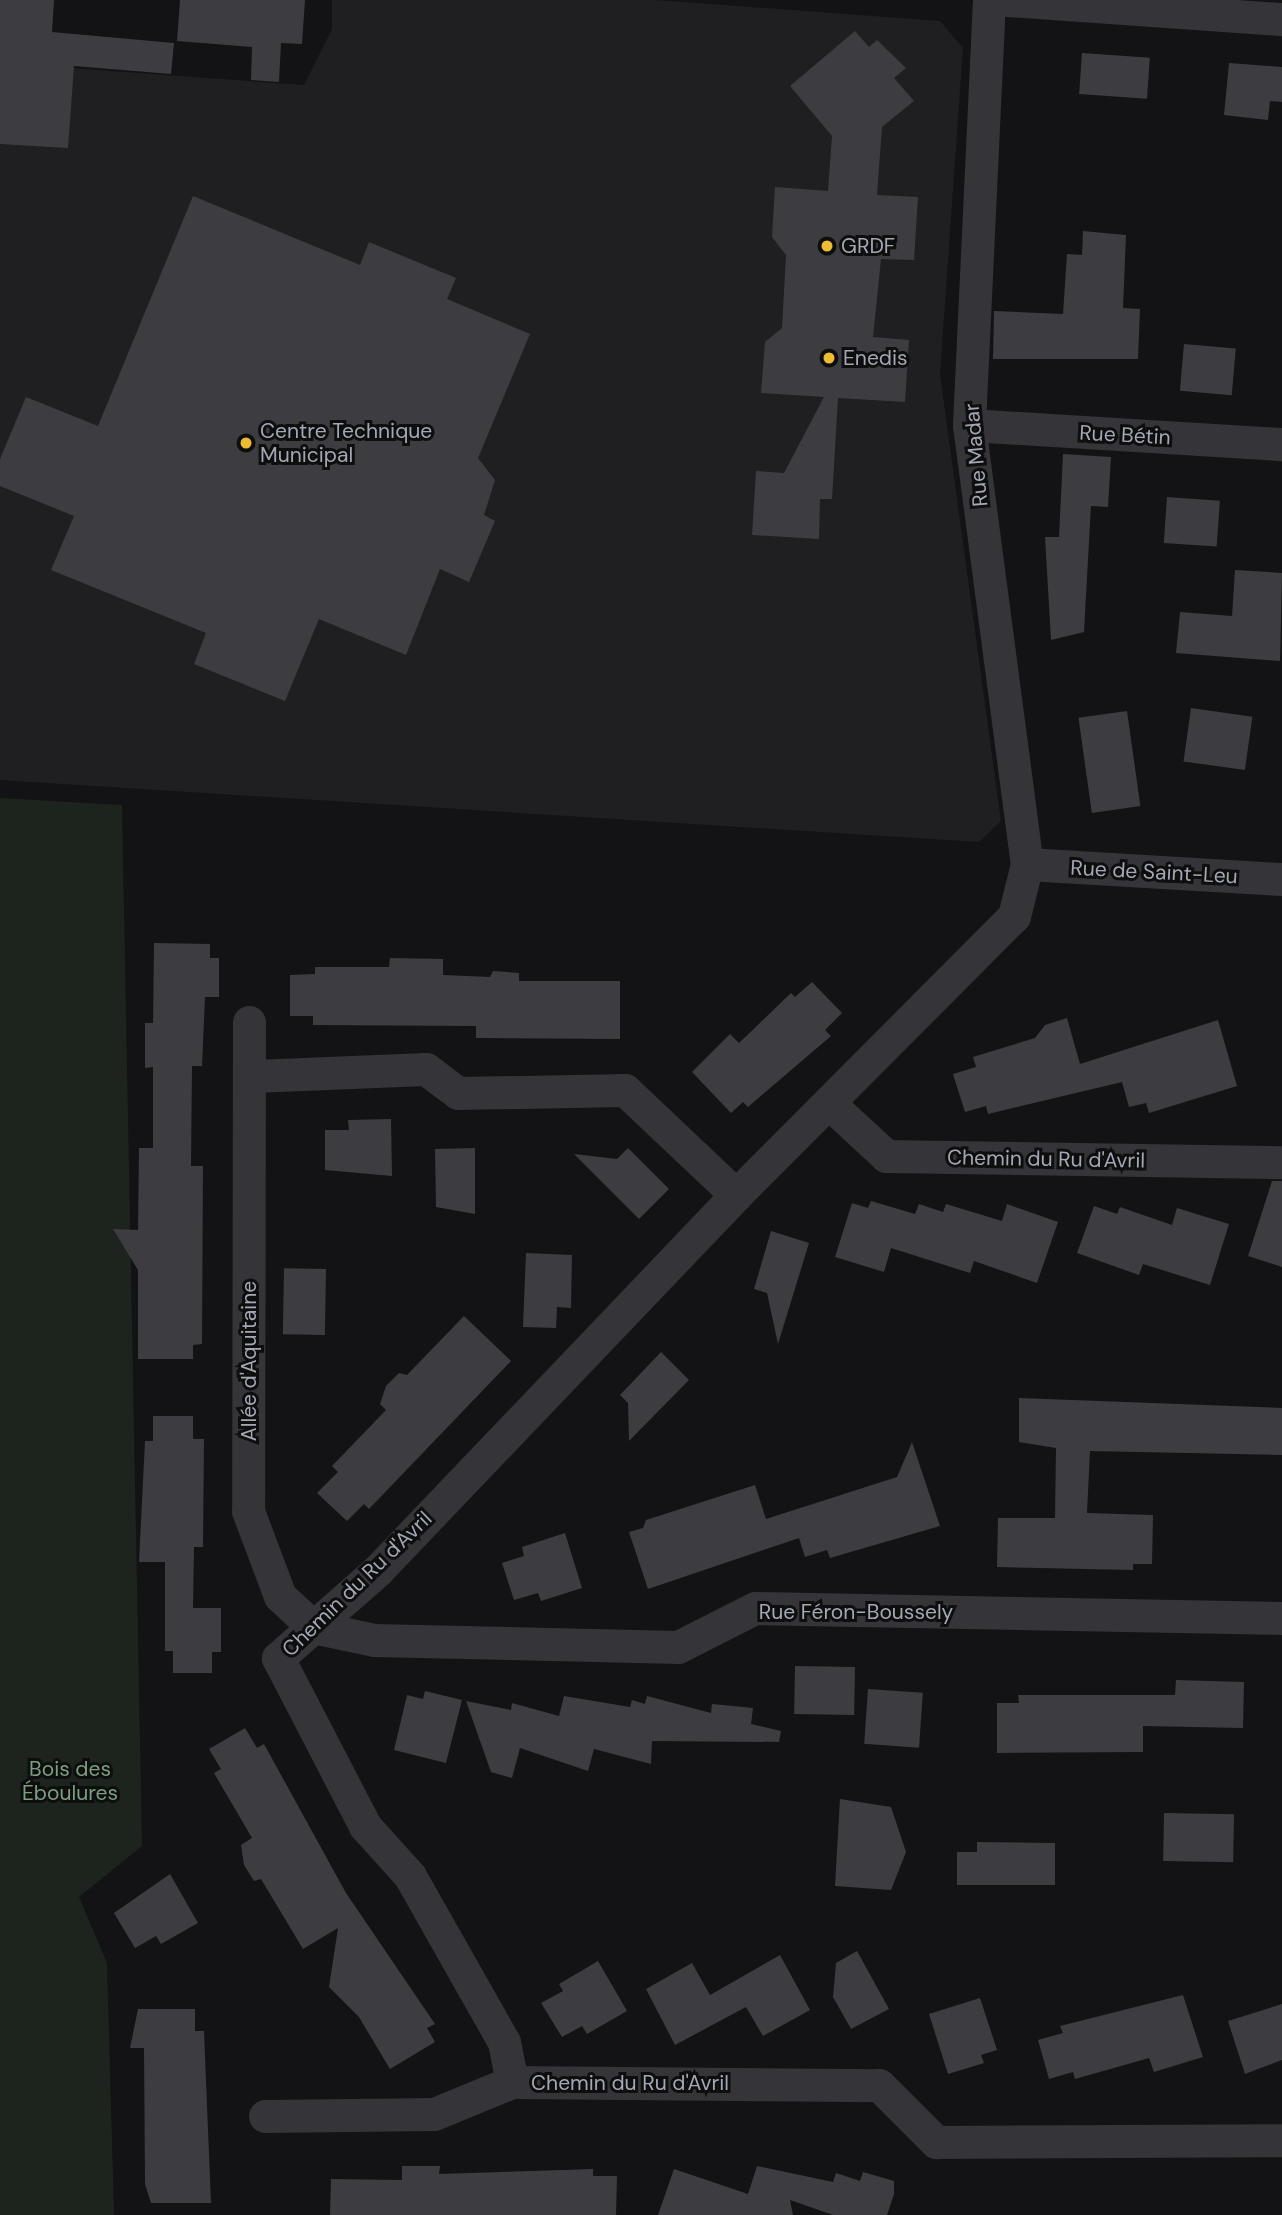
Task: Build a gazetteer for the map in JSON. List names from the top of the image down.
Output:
{
  "streets": {
    "street": [
      "Rue Bétin",
      "Rue Madar",
      "Rue de Saint-Leu",
      "Chemin du Ru d'Avril",
      "Allée d'Aquitaine",
      "Rue Féron-Boussely"
    ]
  },
  "crossings": [
    ["Rue Bétin", "Rue Madar"],
    ["Rue Madar", "Rue de Saint-Leu"],
    ["Rue Madar", "Chemin du Ru d'Avril"],
    ["Rue de Saint-Leu", "Chemin du Ru d'Avril"],
    ["Chemin du Ru d'Avril", "Allée d'Aquitaine"],
    ["Chemin du Ru d'Avril", "Rue Féron-Boussely"],
    ["Allée d'Aquitaine", "Rue Féron-Boussely"]
  ],
  "parks": ["Bois des Éboulures"],
  "places": ["GRDF", "Enedis", "Centre Technique Municipal"]
}
